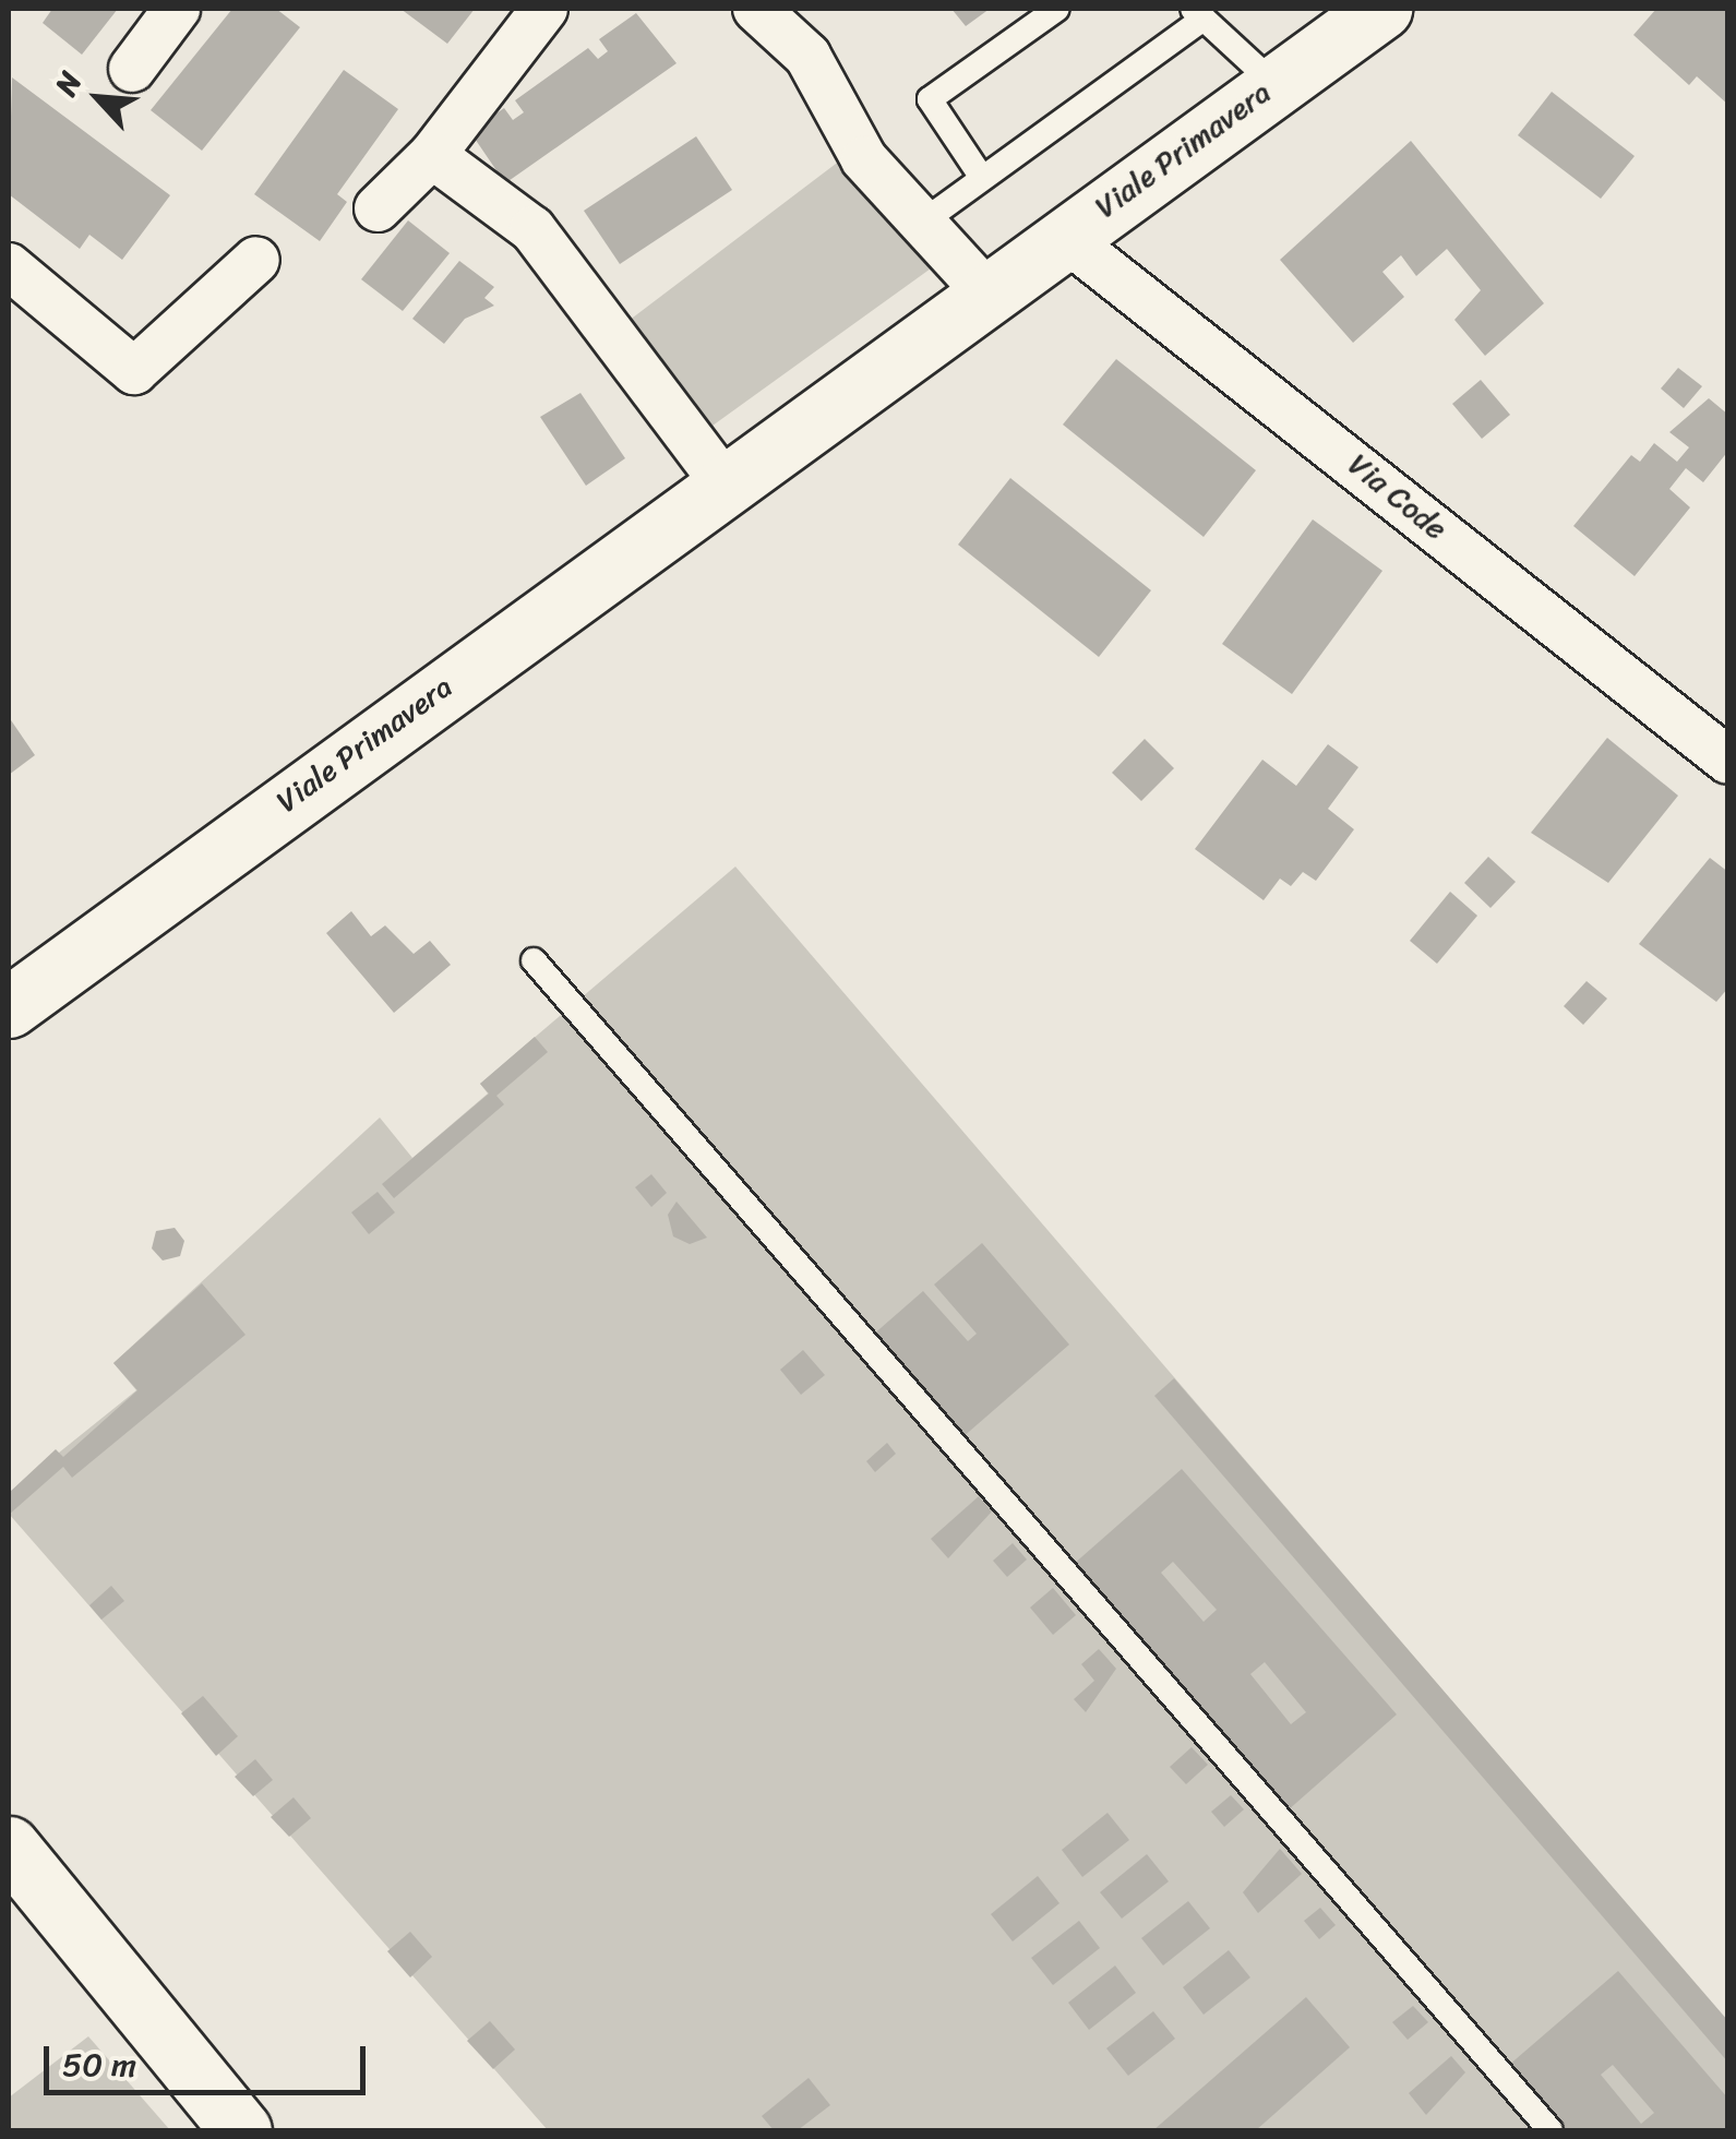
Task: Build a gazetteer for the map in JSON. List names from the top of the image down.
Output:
{
  "streets": {
    "main road": ["Viale Primavera"],
    "street": ["Via Code"]
  },
  "crossings": [
    ["Viale Primavera", "Via Code"]
  ],
  "scale_bar": "50 m",
  "north": "top left"
}
